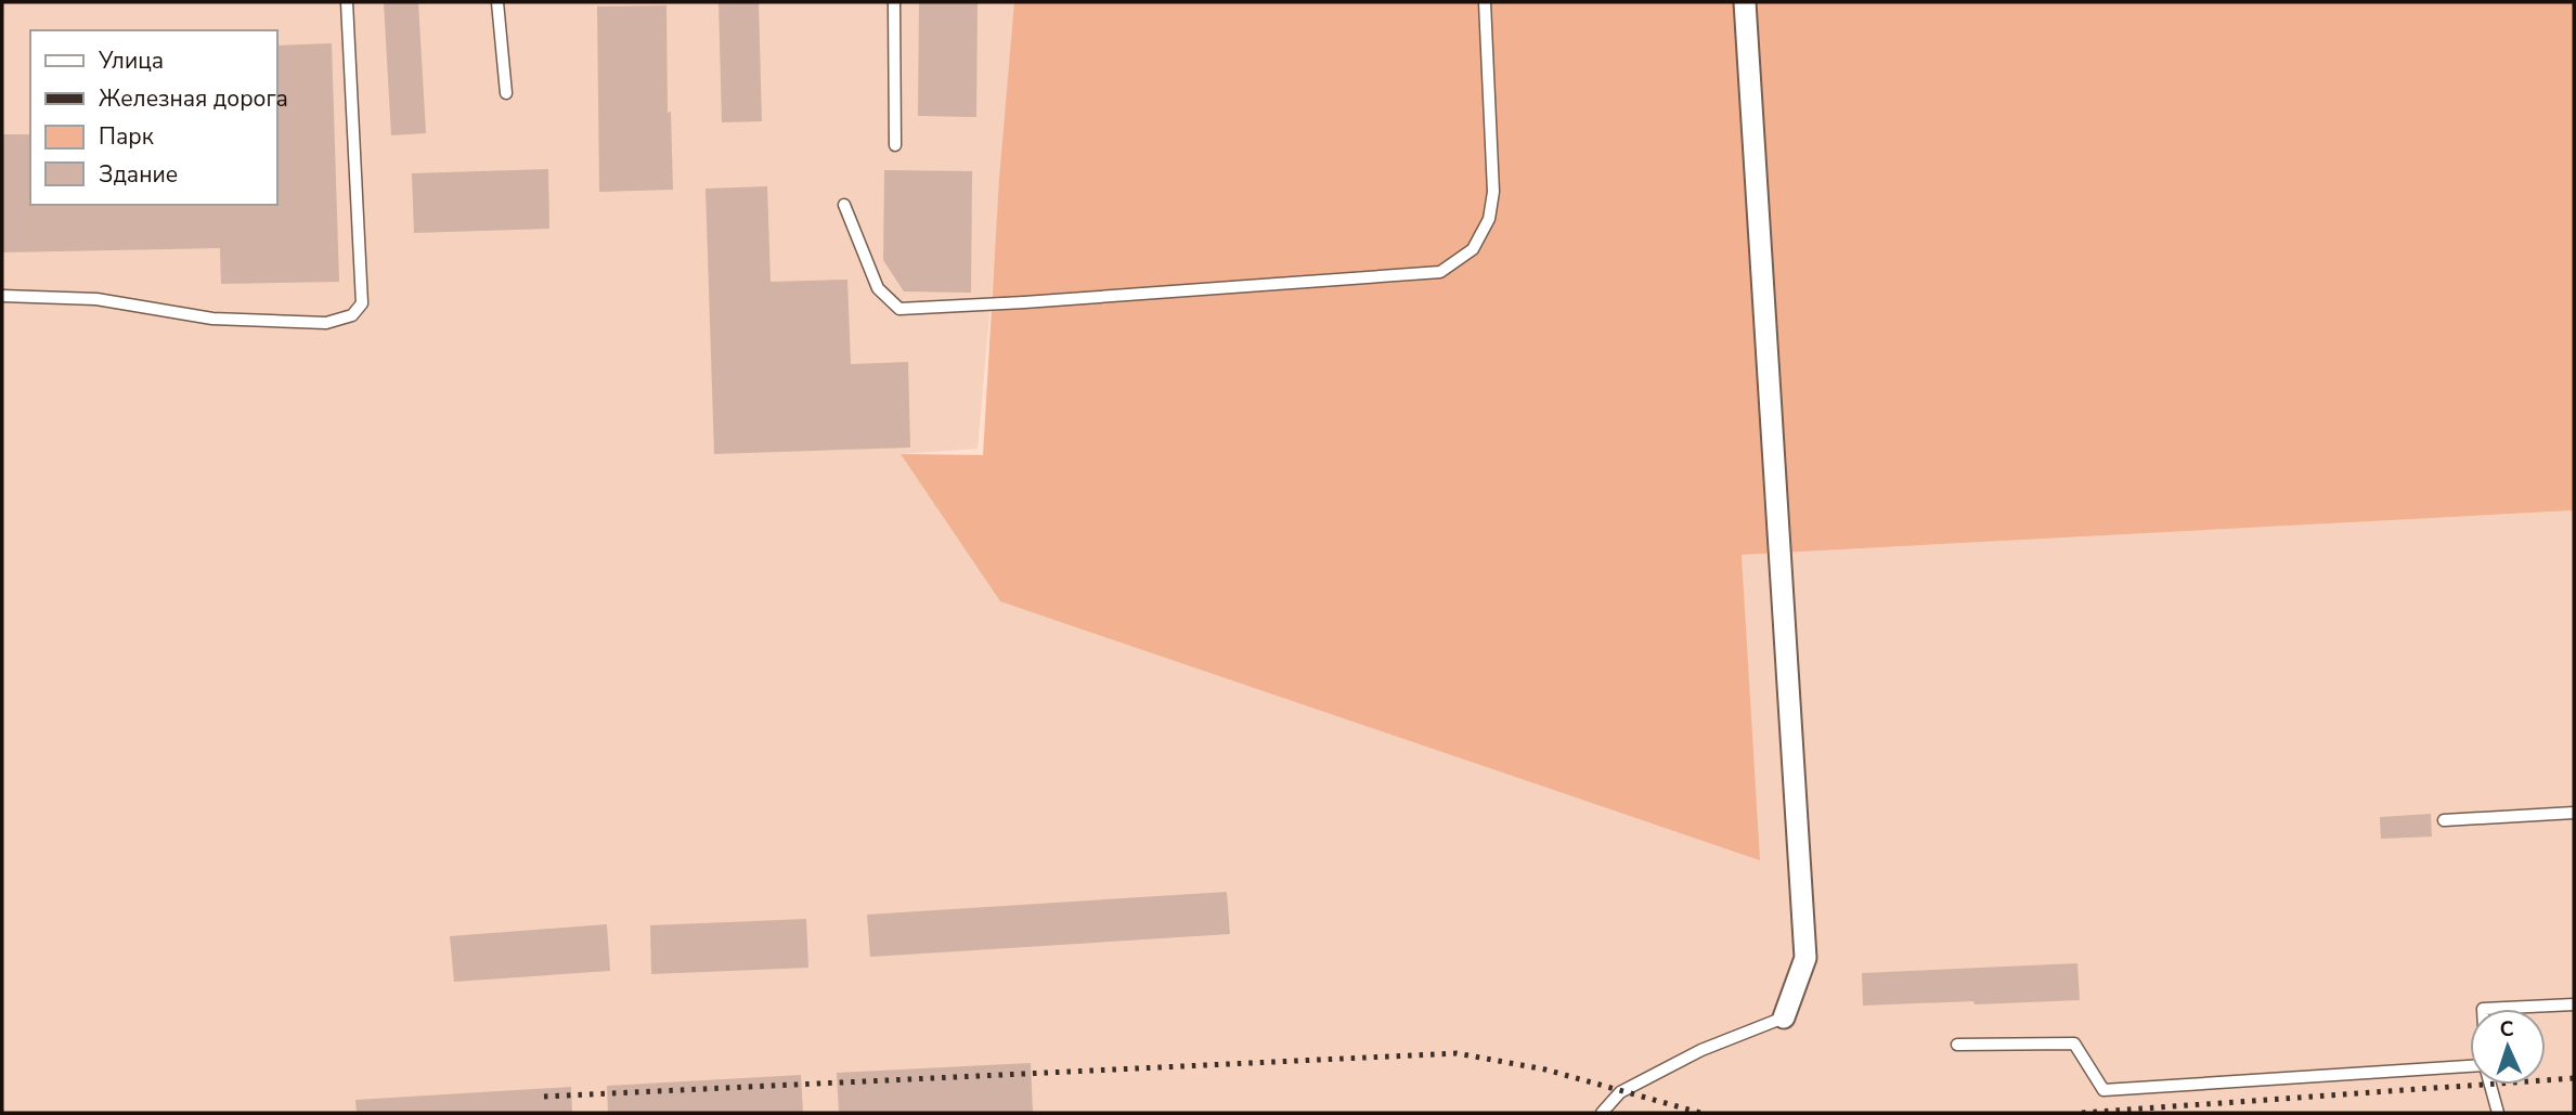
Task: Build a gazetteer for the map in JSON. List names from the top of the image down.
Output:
{
  "legend": [
    "Улица",
    "Железная дорога",
    "Парк",
    "Здание"
  ],
  "north": "top"
}
